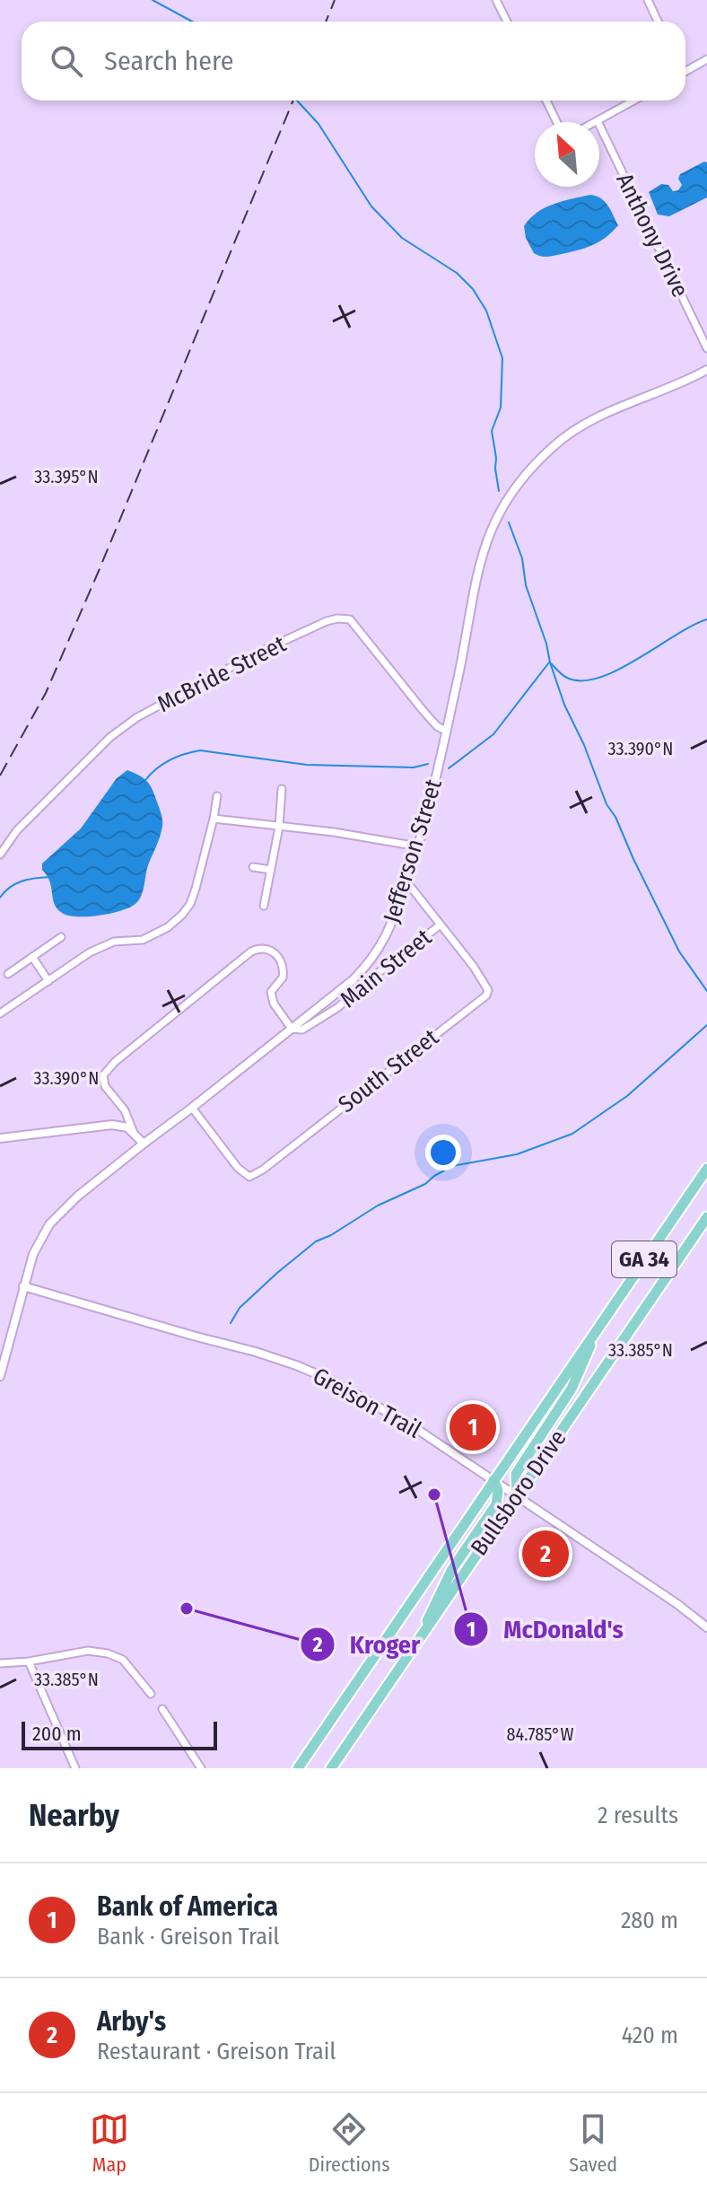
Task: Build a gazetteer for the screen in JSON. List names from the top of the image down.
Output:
{
  "streets": {
    "main road": ["GA 34", "Bullsboro Drive"],
    "street": [
      "Anthony Drive",
      "McBride Street",
      "Jefferson Street",
      "Main Street",
      "South Street",
      "Greison Trail"
    ]
  },
  "crossings": [
    ["McBride Street", "Jefferson Street"],
    ["Jefferson Street", "Main Street"],
    ["Jefferson Street", "South Street"],
    ["Jefferson Street", "Greison Trail"],
    ["Main Street", "South Street"],
    ["Greison Trail", "Bullsboro Drive"]
  ],
  "places": ["McDonald's", "Kroger"],
  "scale_bar": "200 m",
  "north": "top left",
  "page": {
    "search": "Search here",
    "pins": ["1", "2"],
    "scale": "200 m",
    "heading": ["Nearby", "2 results"],
    "list": [
      {
        "mark": "1",
        "name": "Bank of America",
        "note": "Bank · Greison Trail",
        "value": "280 m"
      },
      {
        "mark": "2",
        "name": "Arby's",
        "note": "Restaurant · Greison Trail",
        "value": "420 m"
      }
    ],
    "nav": ["Map", "Directions", "Saved"]
  },
  "coordinates": [
    "33.395°N",
    "33.390°N",
    "33.385°N",
    "84.785°W"
  ]
}
